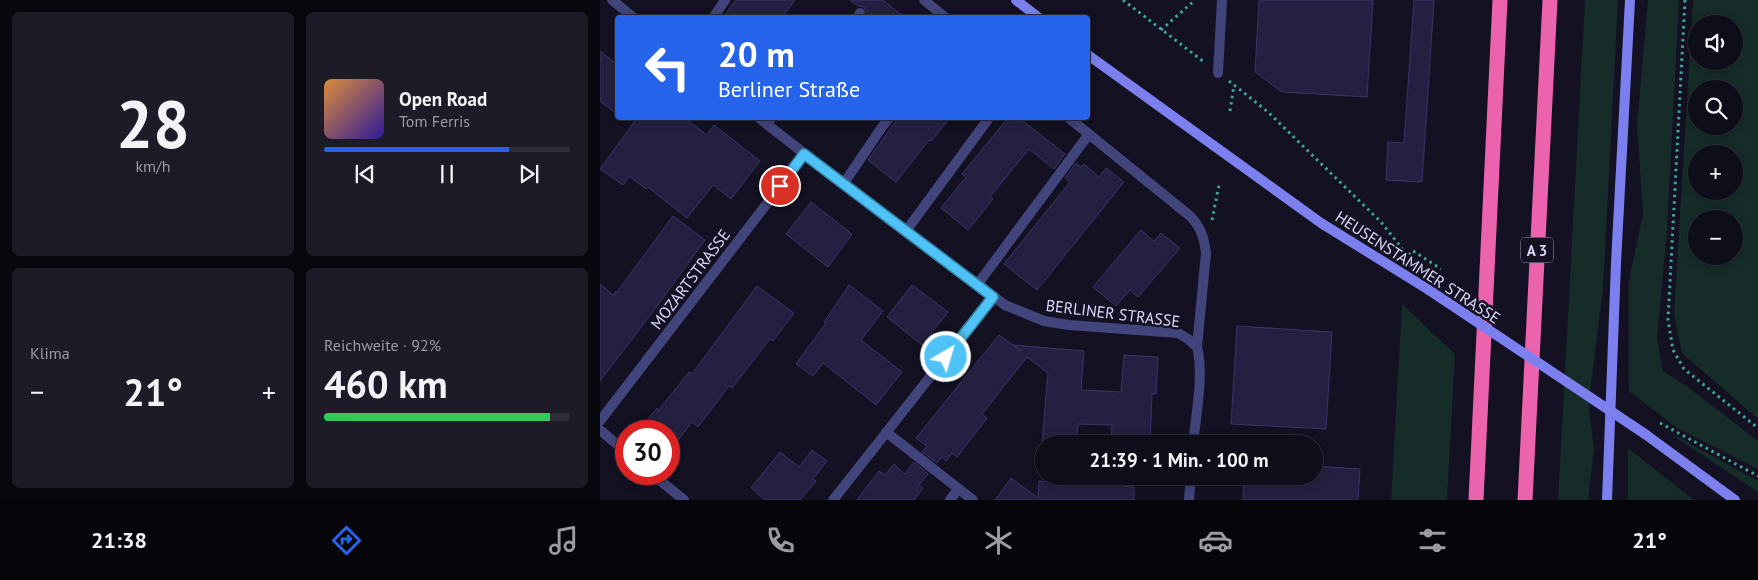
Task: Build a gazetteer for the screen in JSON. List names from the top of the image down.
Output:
{
  "streets": {
    "highway": ["A 3"],
    "street": ["HEUSENSTAMMER STRASSE", "MOZARTSTRASSE", "BERLINER STRASSE"]
  },
  "crossings": [
    ["MOZARTSTRASSE", "BERLINER STRASSE"]
  ],
  "page": {
    "tile": [
      ["28", "km/h"],
      "Klima",
      ["Reichweite · 92%", "460 km"]
    ],
    "map_buttons": ["+", "−"],
    "turn": ["20 m", "Berliner Straße"],
    "song": ["Open Road", "Tom Ferris"],
    "heat": ["−", "21°", "+"],
    "limit": "30",
    "trip": "21:39 · 1 Min. · 100 m",
    "tabs": ["21:38", "21°"]
  }
}
